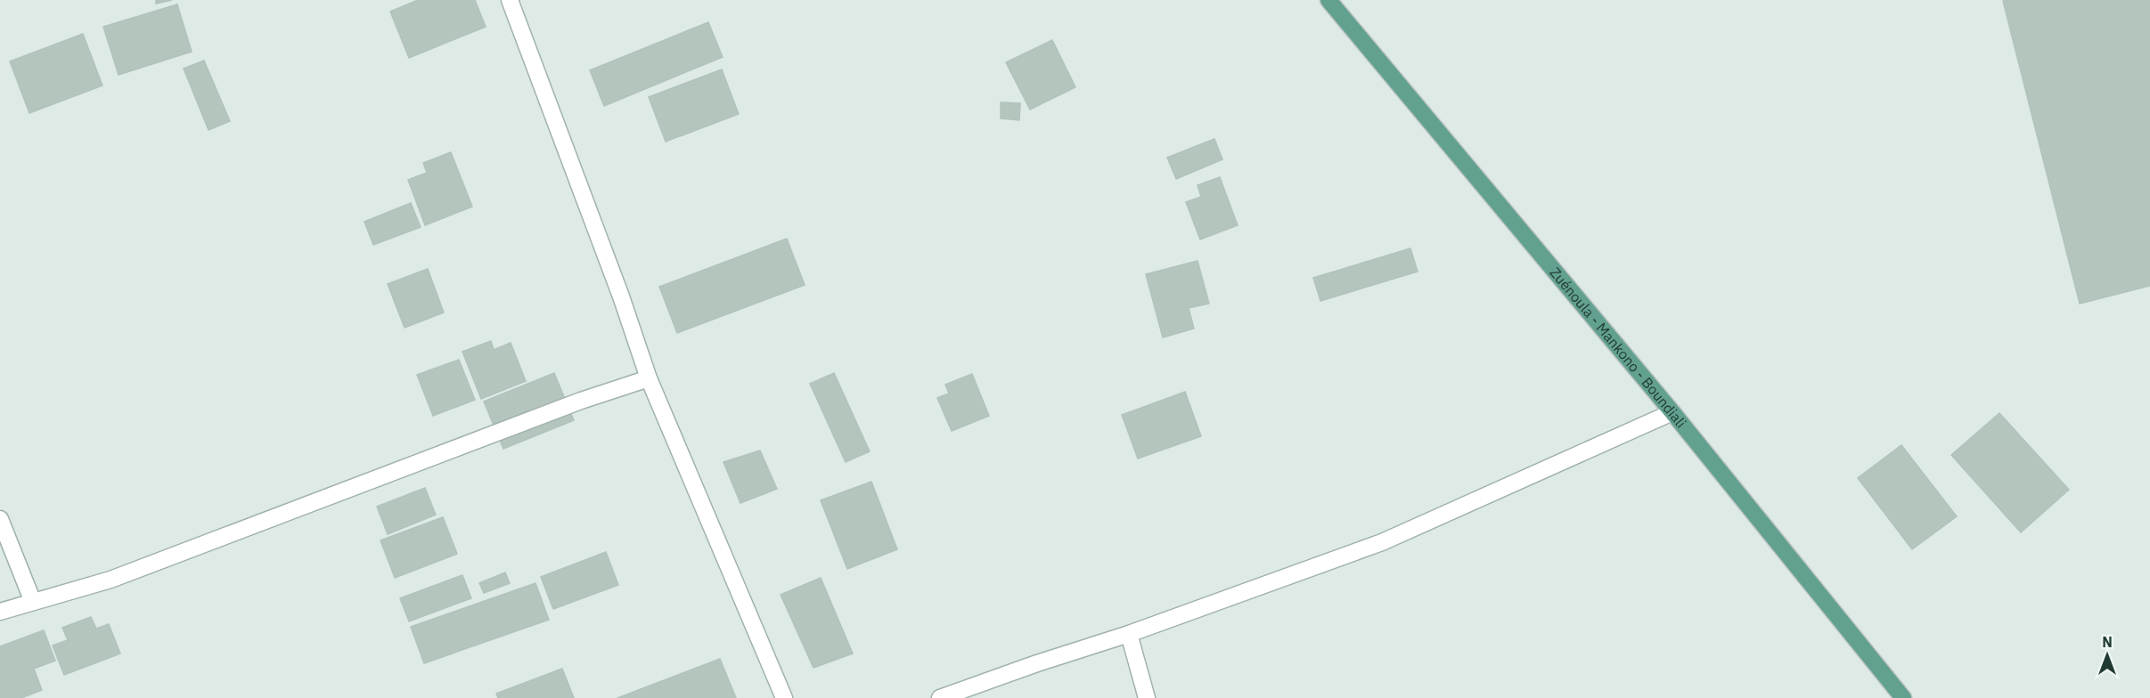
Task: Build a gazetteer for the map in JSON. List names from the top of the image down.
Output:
{
  "streets": {
    "main road": ["Zuénoula - Mankono - Boundiali"]
  },
  "north": "top"
}
